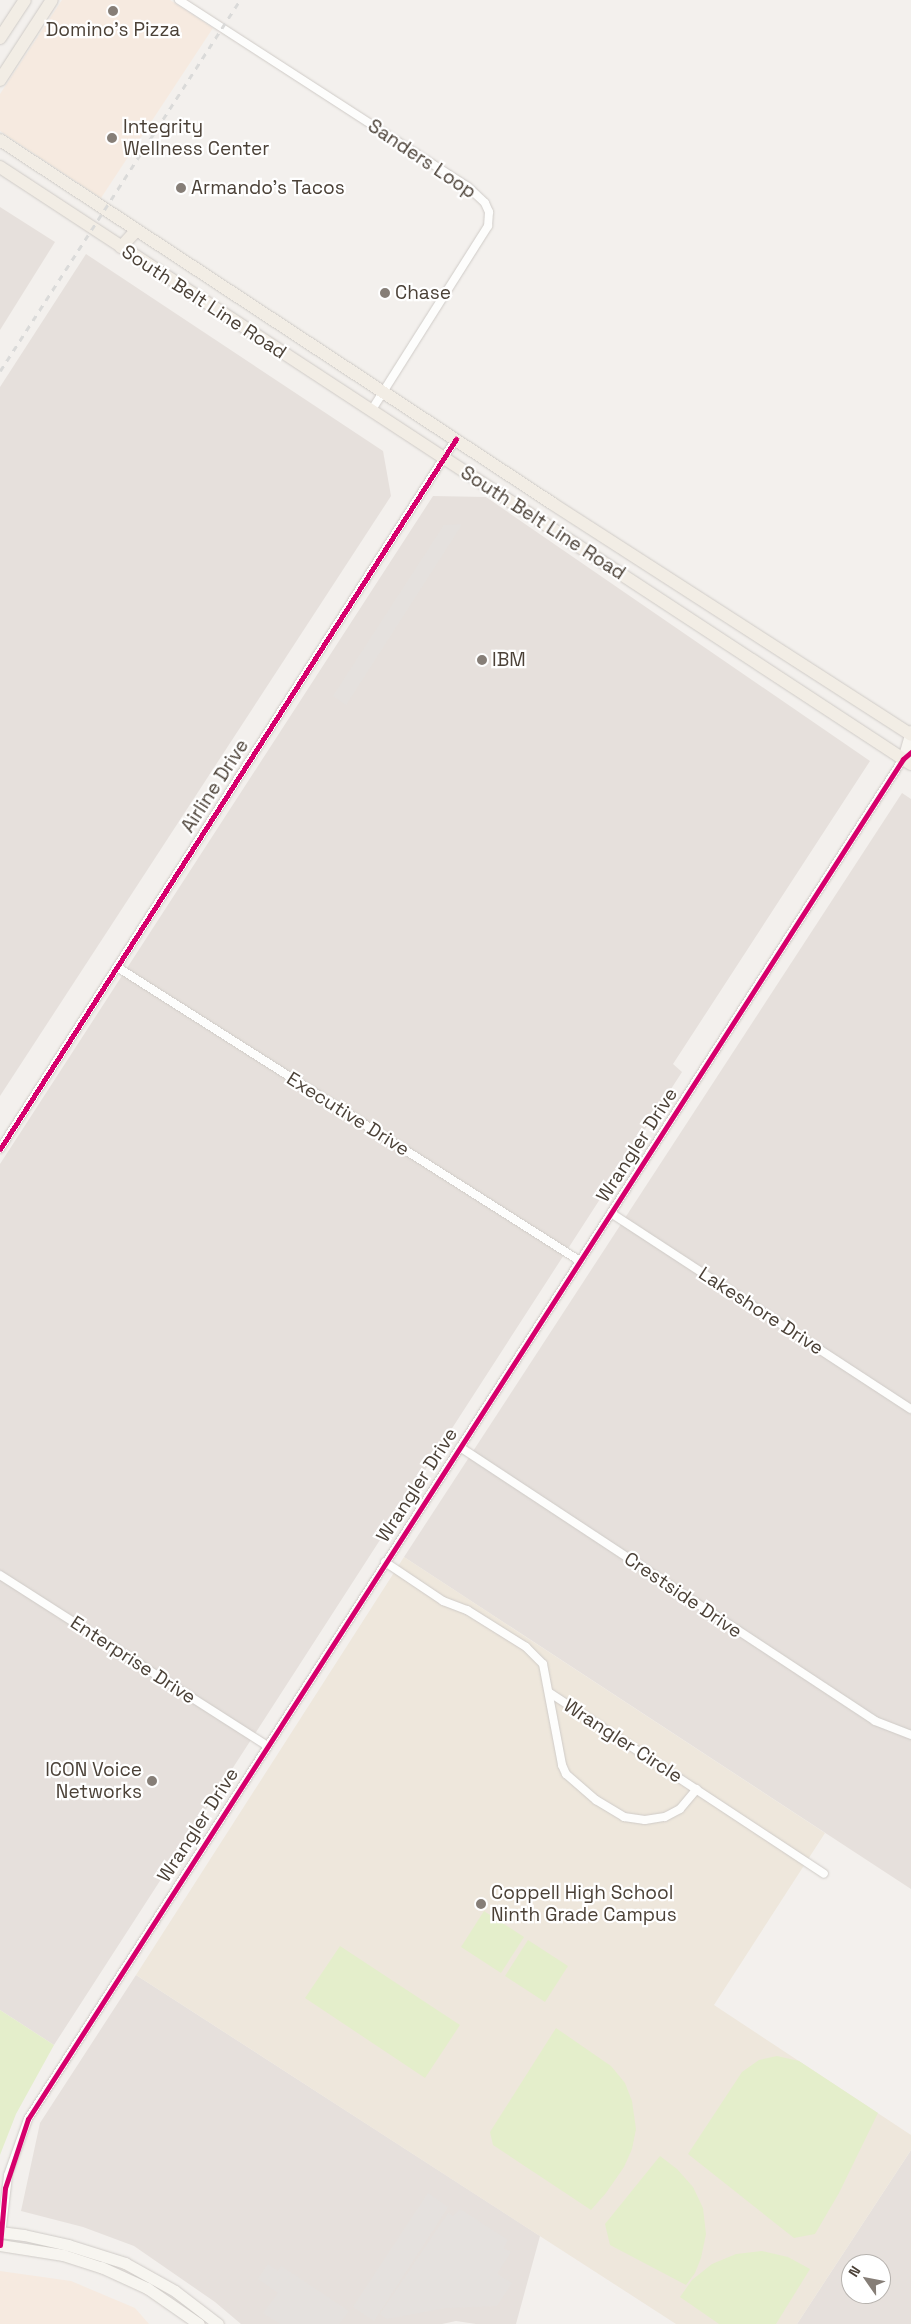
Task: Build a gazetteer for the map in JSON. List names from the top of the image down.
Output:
{
  "streets": {
    "main road": ["South Belt Line Road"],
    "street": [
      "Sanders Loop",
      "Airline Drive",
      "Executive Drive",
      "Wrangler Drive",
      "Lakeshore Drive",
      "Crestside Drive",
      "Enterprise Drive",
      "Wrangler Circle"
    ]
  },
  "crossings": [
    ["Sanders Loop", "South Belt Line Road"],
    ["South Belt Line Road", "Airline Drive"],
    ["South Belt Line Road", "Wrangler Drive"],
    ["Airline Drive", "Executive Drive"],
    ["Executive Drive", "Wrangler Drive"],
    ["Wrangler Drive", "Lakeshore Drive"],
    ["Wrangler Drive", "Crestside Drive"],
    ["Wrangler Drive", "Enterprise Drive"],
    ["Wrangler Drive", "Wrangler Circle"]
  ],
  "places": [
    "Domino's Pizza",
    "Integrity Wellness Center",
    "Armando's Tacos",
    "Chase",
    "IBM",
    "ICON Voice Networks",
    "Coppell High School Ninth Grade Campus"
  ],
  "north": "top left"
}
